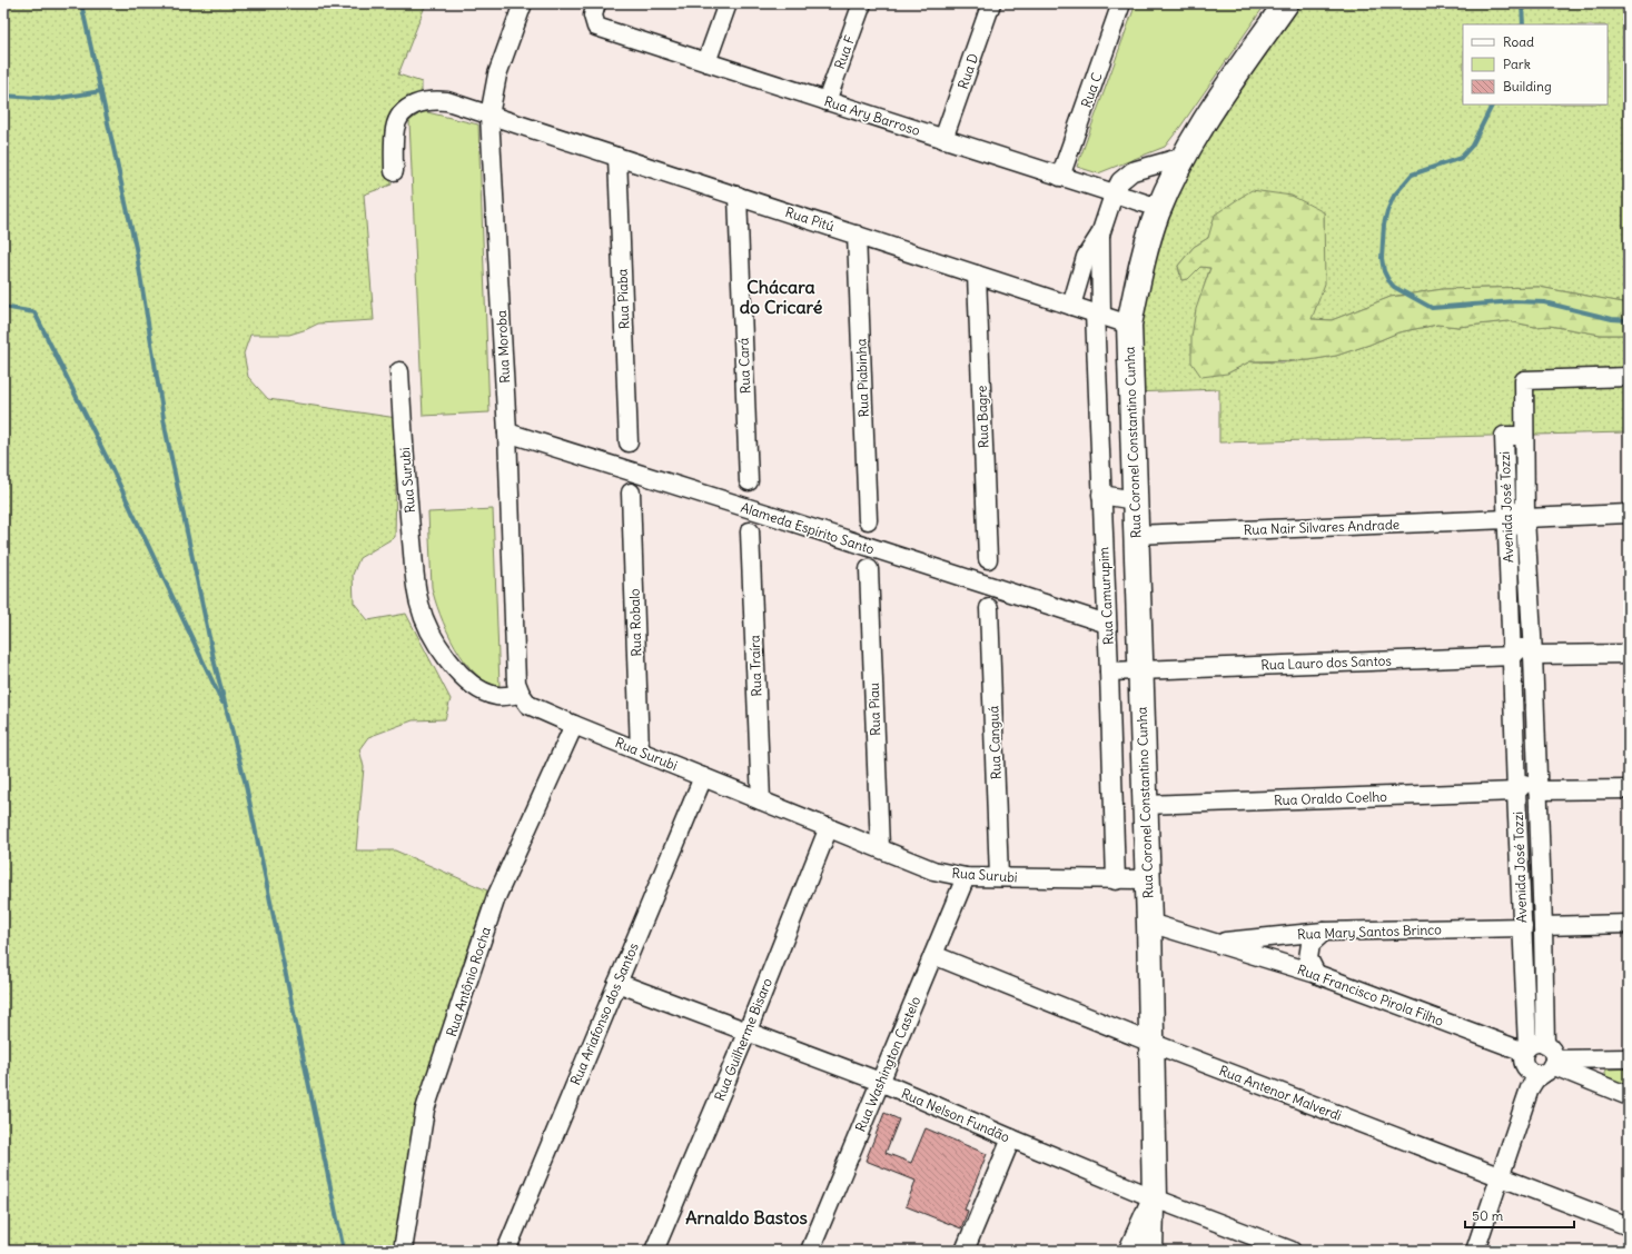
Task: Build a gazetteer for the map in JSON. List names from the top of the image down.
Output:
{
  "streets": {
    "street": [
      "Rua F",
      "Rua D",
      "Rua C",
      "Rua Ary Barroso",
      "Rua Pitú",
      "Rua Piaba",
      "Rua Moroba",
      "Rua Cará",
      "Rua Piabinha",
      "Rua Bagre",
      "Rua Coronel Constantino Cunha",
      "Rua Surubi",
      "Avenida José Tozzi",
      "Rua Nair Silvares Andrade",
      "Alameda Espírito Santo",
      "Rua Camurupim",
      "Rua Robalo",
      "Rua Lauro dos Santos",
      "Rua Traíra",
      "Rua Piau",
      "Rua Canguá",
      "Rua Oraldo Coelho",
      "Rua Mary Santos Brinco",
      "Rua Antônio Rocha",
      "Rua Francisco Pirola Filho",
      "Rua Ariafonso dos Santos",
      "Rua Guilherme Bisaro",
      "Rua Washington Castelo",
      "Rua Antenor Malverdi",
      "Rua Nelson Fundão"
    ]
  },
  "crossings": [
    ["Rua F", "Rua Ary Barroso"],
    ["Rua D", "Rua Ary Barroso"],
    ["Rua C", "Rua Ary Barroso"],
    ["Rua Ary Barroso", "Rua Coronel Constantino Cunha"],
    ["Rua Pitú", "Rua Piaba"],
    ["Rua Pitú", "Rua Moroba"],
    ["Rua Pitú", "Rua Cará"],
    ["Rua Pitú", "Rua Piabinha"],
    ["Rua Pitú", "Rua Bagre"],
    ["Rua Pitú", "Rua Coronel Constantino Cunha"],
    ["Rua Pitú", "Rua Camurupim"],
    ["Rua Moroba", "Rua Surubi"],
    ["Rua Moroba", "Alameda Espírito Santo"],
    ["Rua Coronel Constantino Cunha", "Rua Surubi"],
    ["Rua Coronel Constantino Cunha", "Rua Nair Silvares Andrade"],
    ["Rua Coronel Constantino Cunha", "Rua Lauro dos Santos"],
    ["Rua Coronel Constantino Cunha", "Rua Oraldo Coelho"],
    ["Rua Coronel Constantino Cunha", "Rua Antenor Malverdi"],
    ["Rua Coronel Constantino Cunha", "Rua Nelson Fundão"],
    ["Rua Surubi", "Rua Camurupim"],
    ["Rua Surubi", "Rua Robalo"],
    ["Rua Surubi", "Rua Traíra"],
    ["Rua Surubi", "Rua Piau"],
    ["Rua Surubi", "Rua Canguá"],
    ["Rua Surubi", "Rua Antônio Rocha"],
    ["Rua Surubi", "Rua Ariafonso dos Santos"],
    ["Rua Surubi", "Rua Guilherme Bisaro"],
    ["Rua Surubi", "Rua Washington Castelo"],
    ["Avenida José Tozzi", "Rua Nair Silvares Andrade"],
    ["Avenida José Tozzi", "Rua Lauro dos Santos"],
    ["Avenida José Tozzi", "Rua Oraldo Coelho"],
    ["Avenida José Tozzi", "Rua Mary Santos Brinco"],
    ["Avenida José Tozzi", "Rua Francisco Pirola Filho"],
    ["Alameda Espírito Santo", "Rua Camurupim"],
    ["Rua Camurupim", "Rua Lauro dos Santos"],
    ["Rua Mary Santos Brinco", "Rua Francisco Pirola Filho"],
    ["Rua Ariafonso dos Santos", "Rua Nelson Fundão"],
    ["Rua Guilherme Bisaro", "Rua Nelson Fundão"],
    ["Rua Washington Castelo", "Rua Antenor Malverdi"],
    ["Rua Washington Castelo", "Rua Nelson Fundão"]
  ],
  "districts": ["Chácara do Cricaré", "Arnaldo Bastos"],
  "legend": ["Road", "Park", "Building"],
  "scale_bar": "50 m"
}
